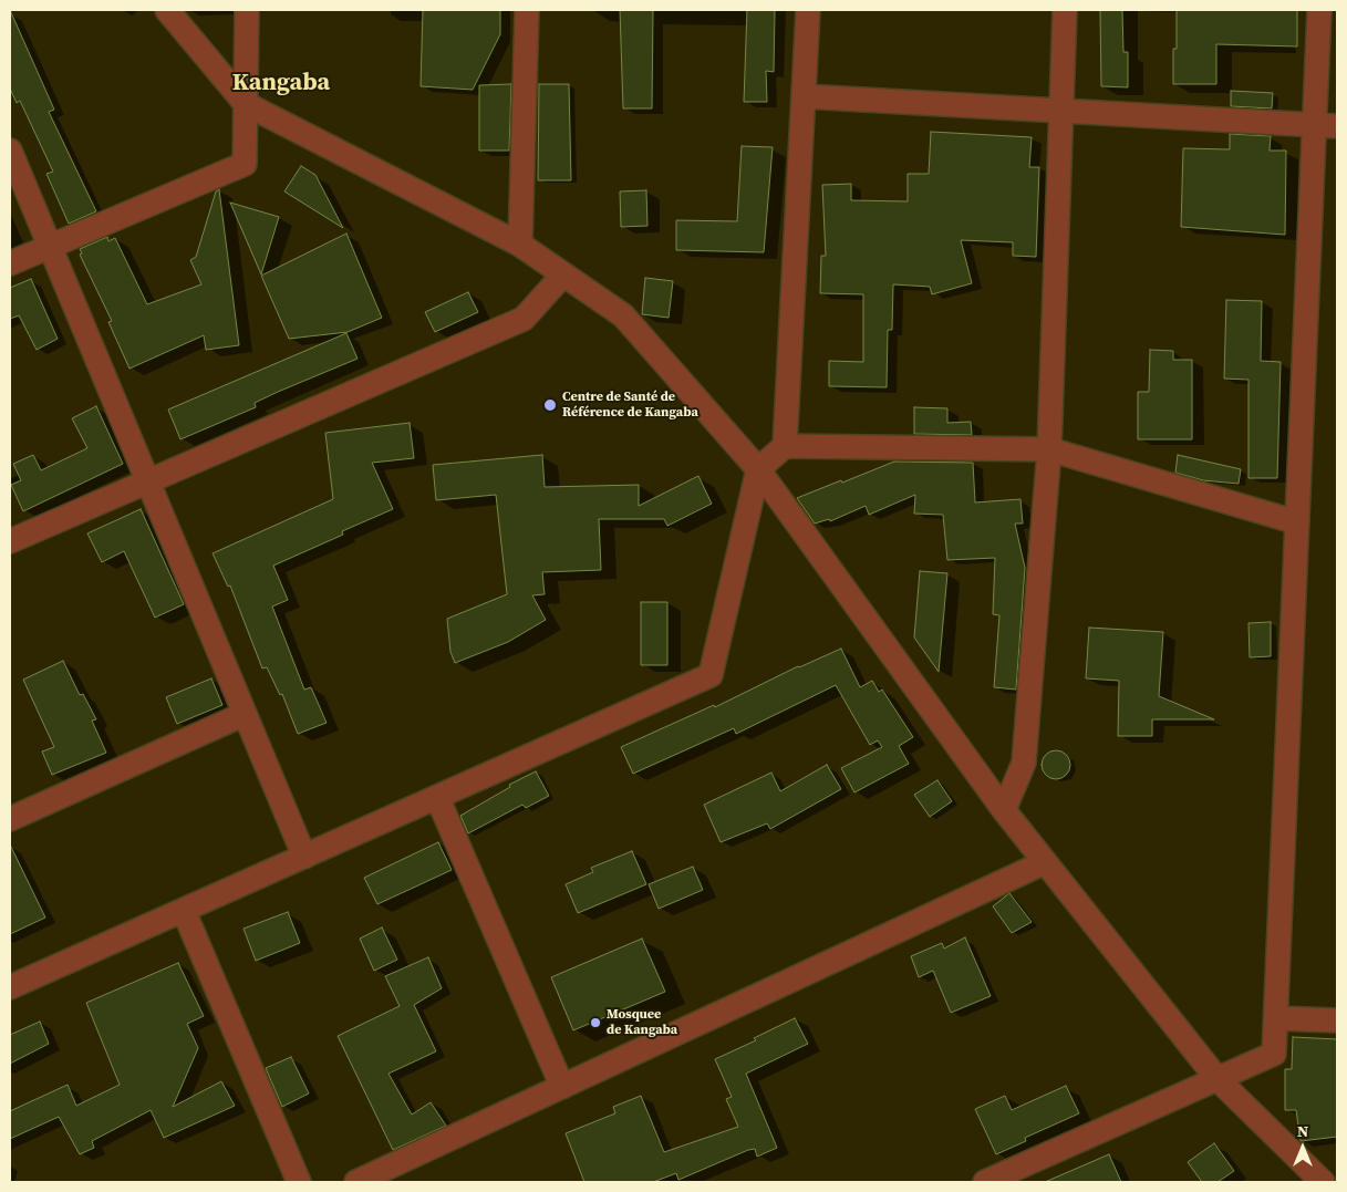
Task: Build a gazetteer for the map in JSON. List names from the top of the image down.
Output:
{
  "districts": ["Kangaba"],
  "places": ["Centre de Santé de Référence de Kangaba", "Mosquee de Kangaba"],
  "north": "top"
}
